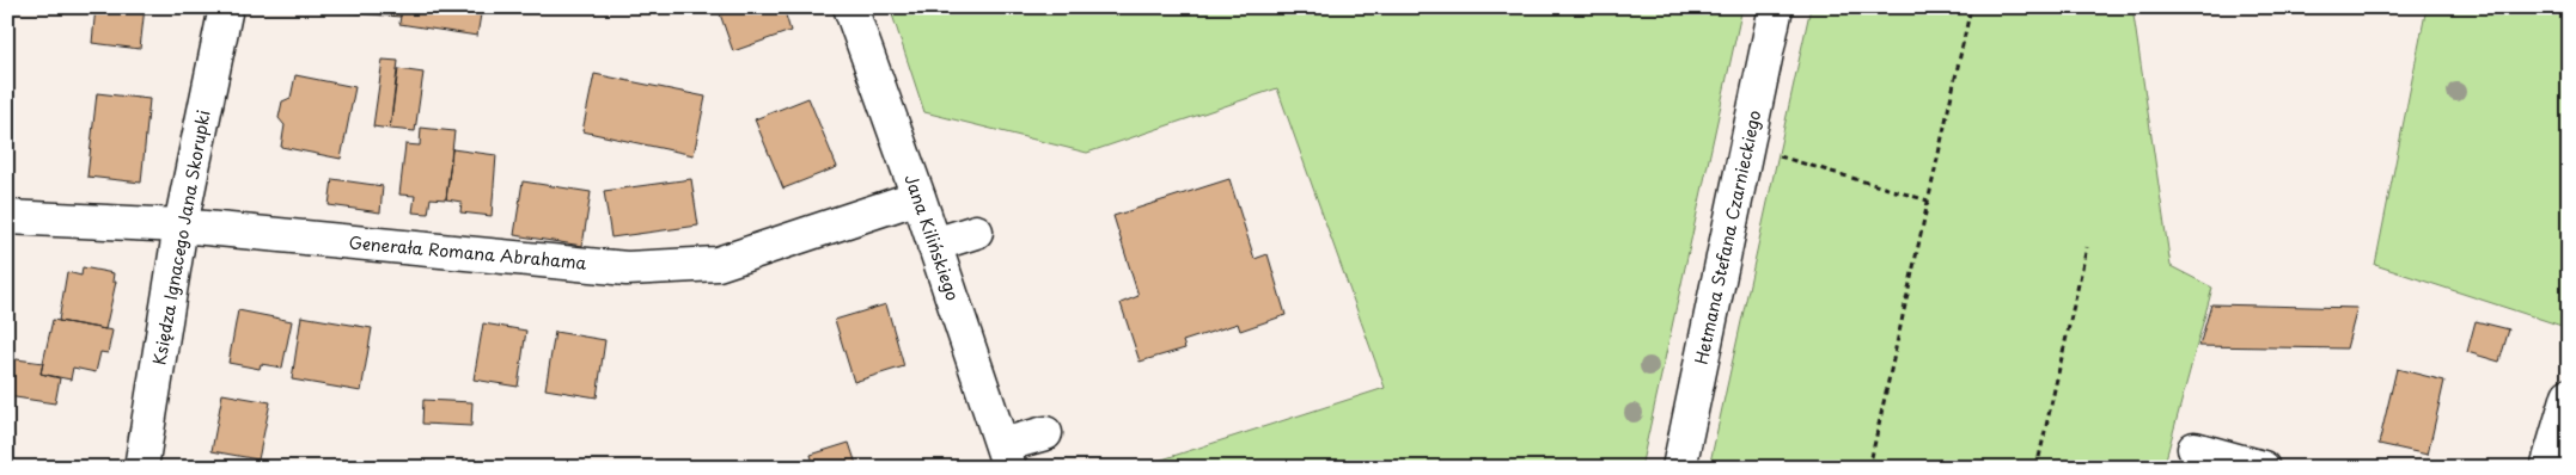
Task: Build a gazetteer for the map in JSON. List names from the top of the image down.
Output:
{
  "streets": {
    "street": [
      "Księdza Ignacego Jana Skorupki",
      "Jana Kilińskiego",
      "Hetmana Stefana Czarnieckiego",
      "Generała Romana Abrahama"
    ]
  },
  "crossings": [
    ["Księdza Ignacego Jana Skorupki", "Generała Romana Abrahama"],
    ["Jana Kilińskiego", "Generała Romana Abrahama"]
  ]
}
